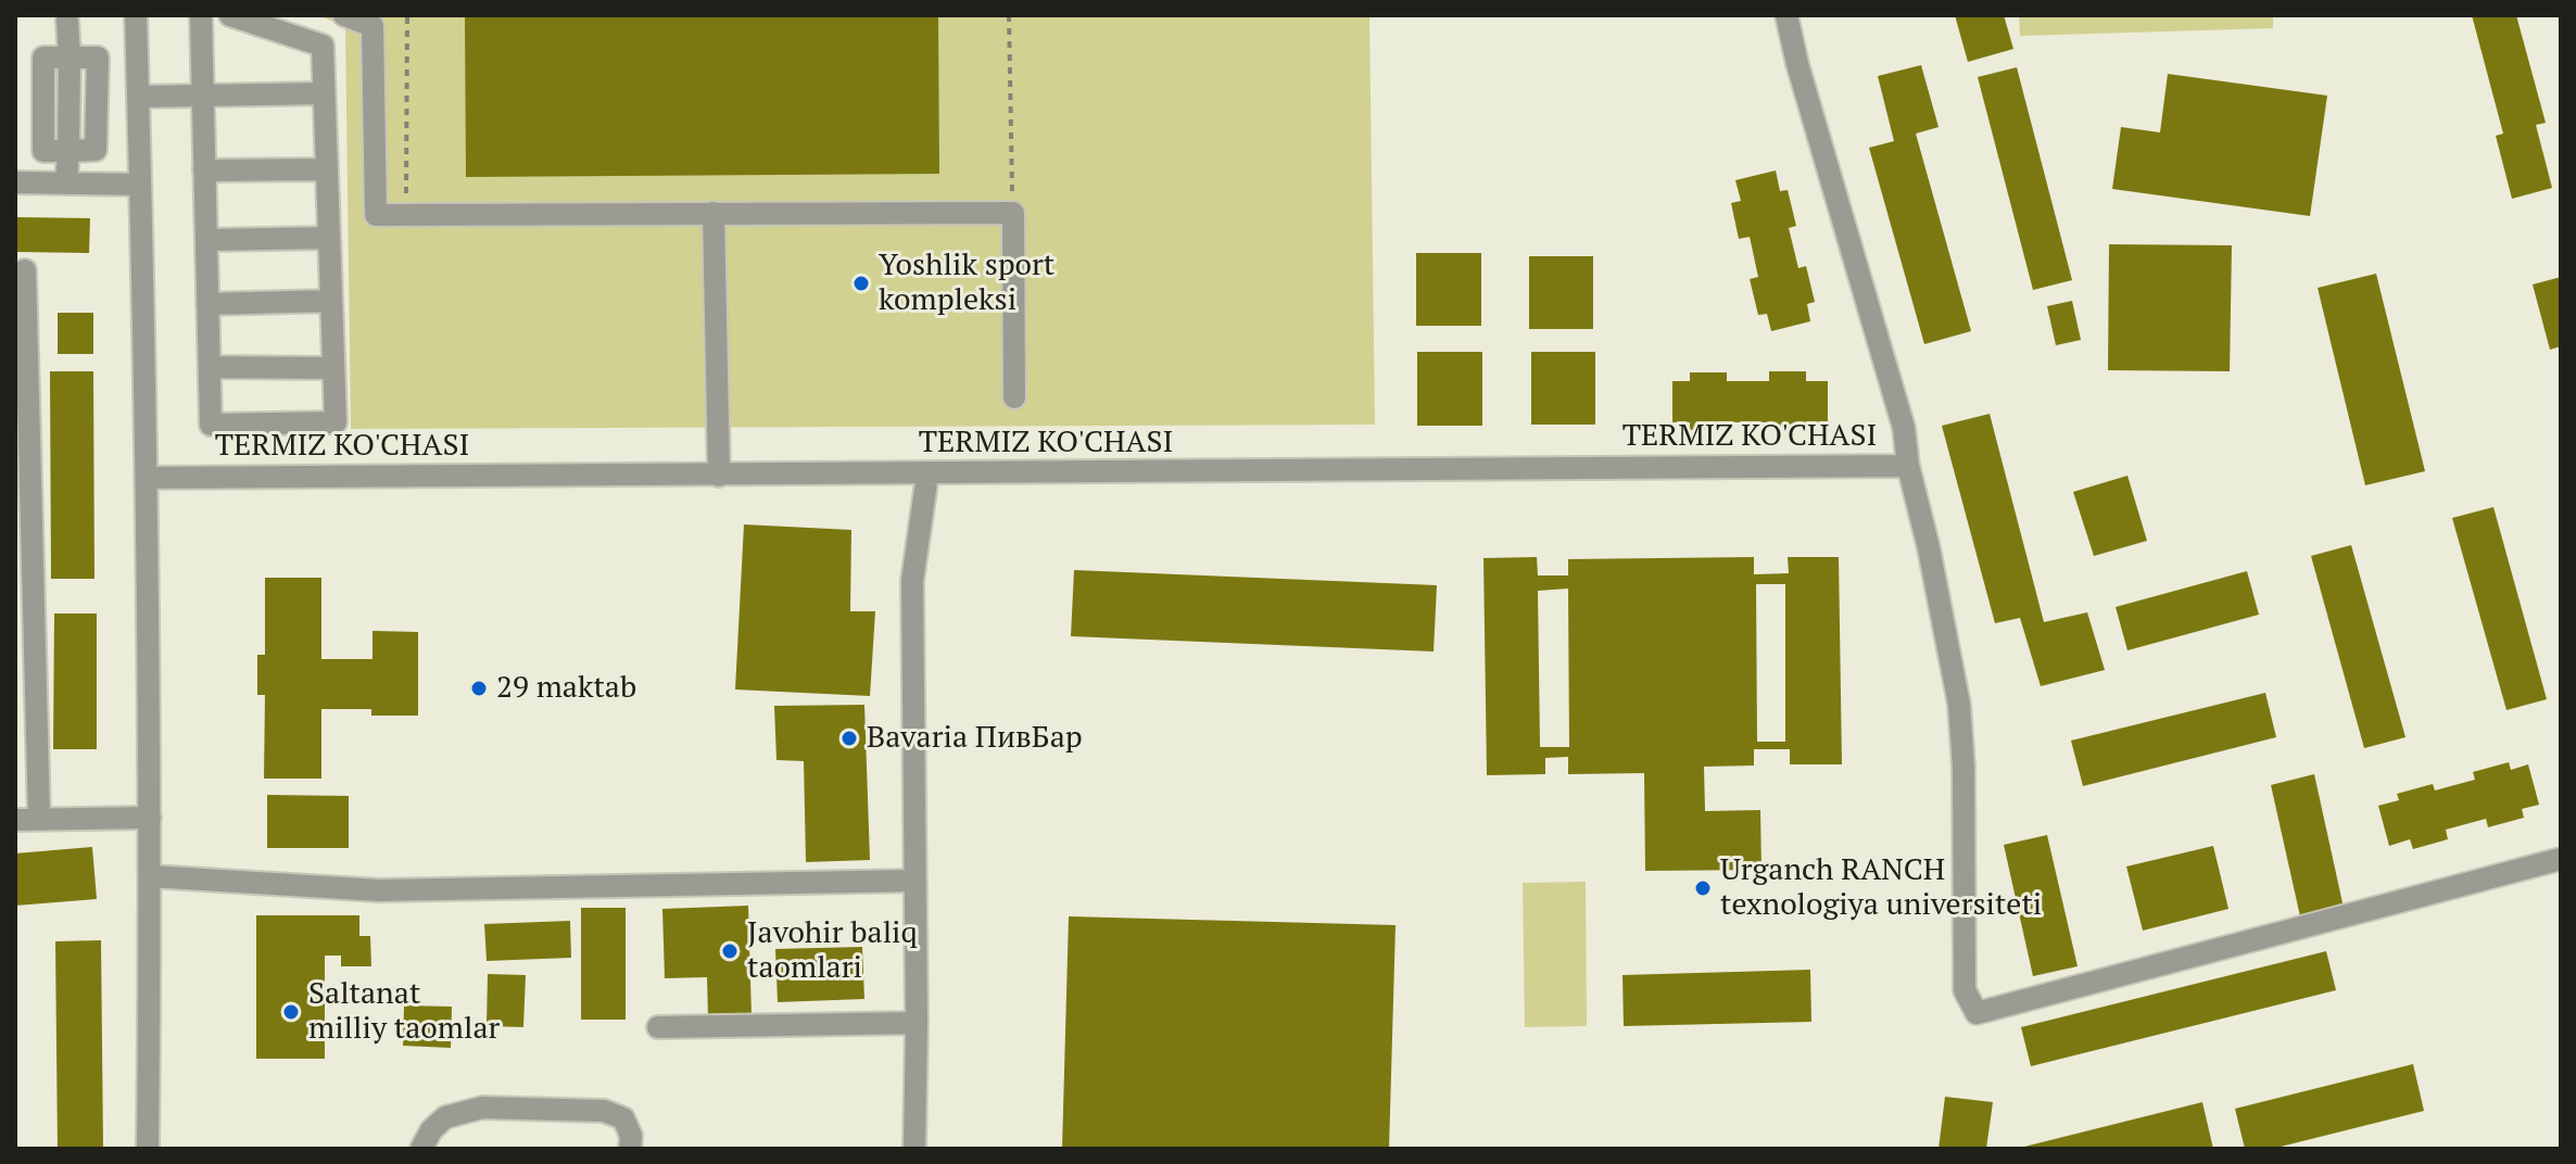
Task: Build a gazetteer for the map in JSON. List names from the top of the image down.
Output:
{
  "streets": {
    "street": ["TERMIZ KO'CHASI"]
  },
  "places": [
    "Yoshlik sport kompleksi",
    "29 maktab",
    "Bavaria ПивБар",
    "Urganch RANCH texnologiya universiteti",
    "Javohir baliq taomlari",
    "Saltanat milliy taomlar"
  ]
}
